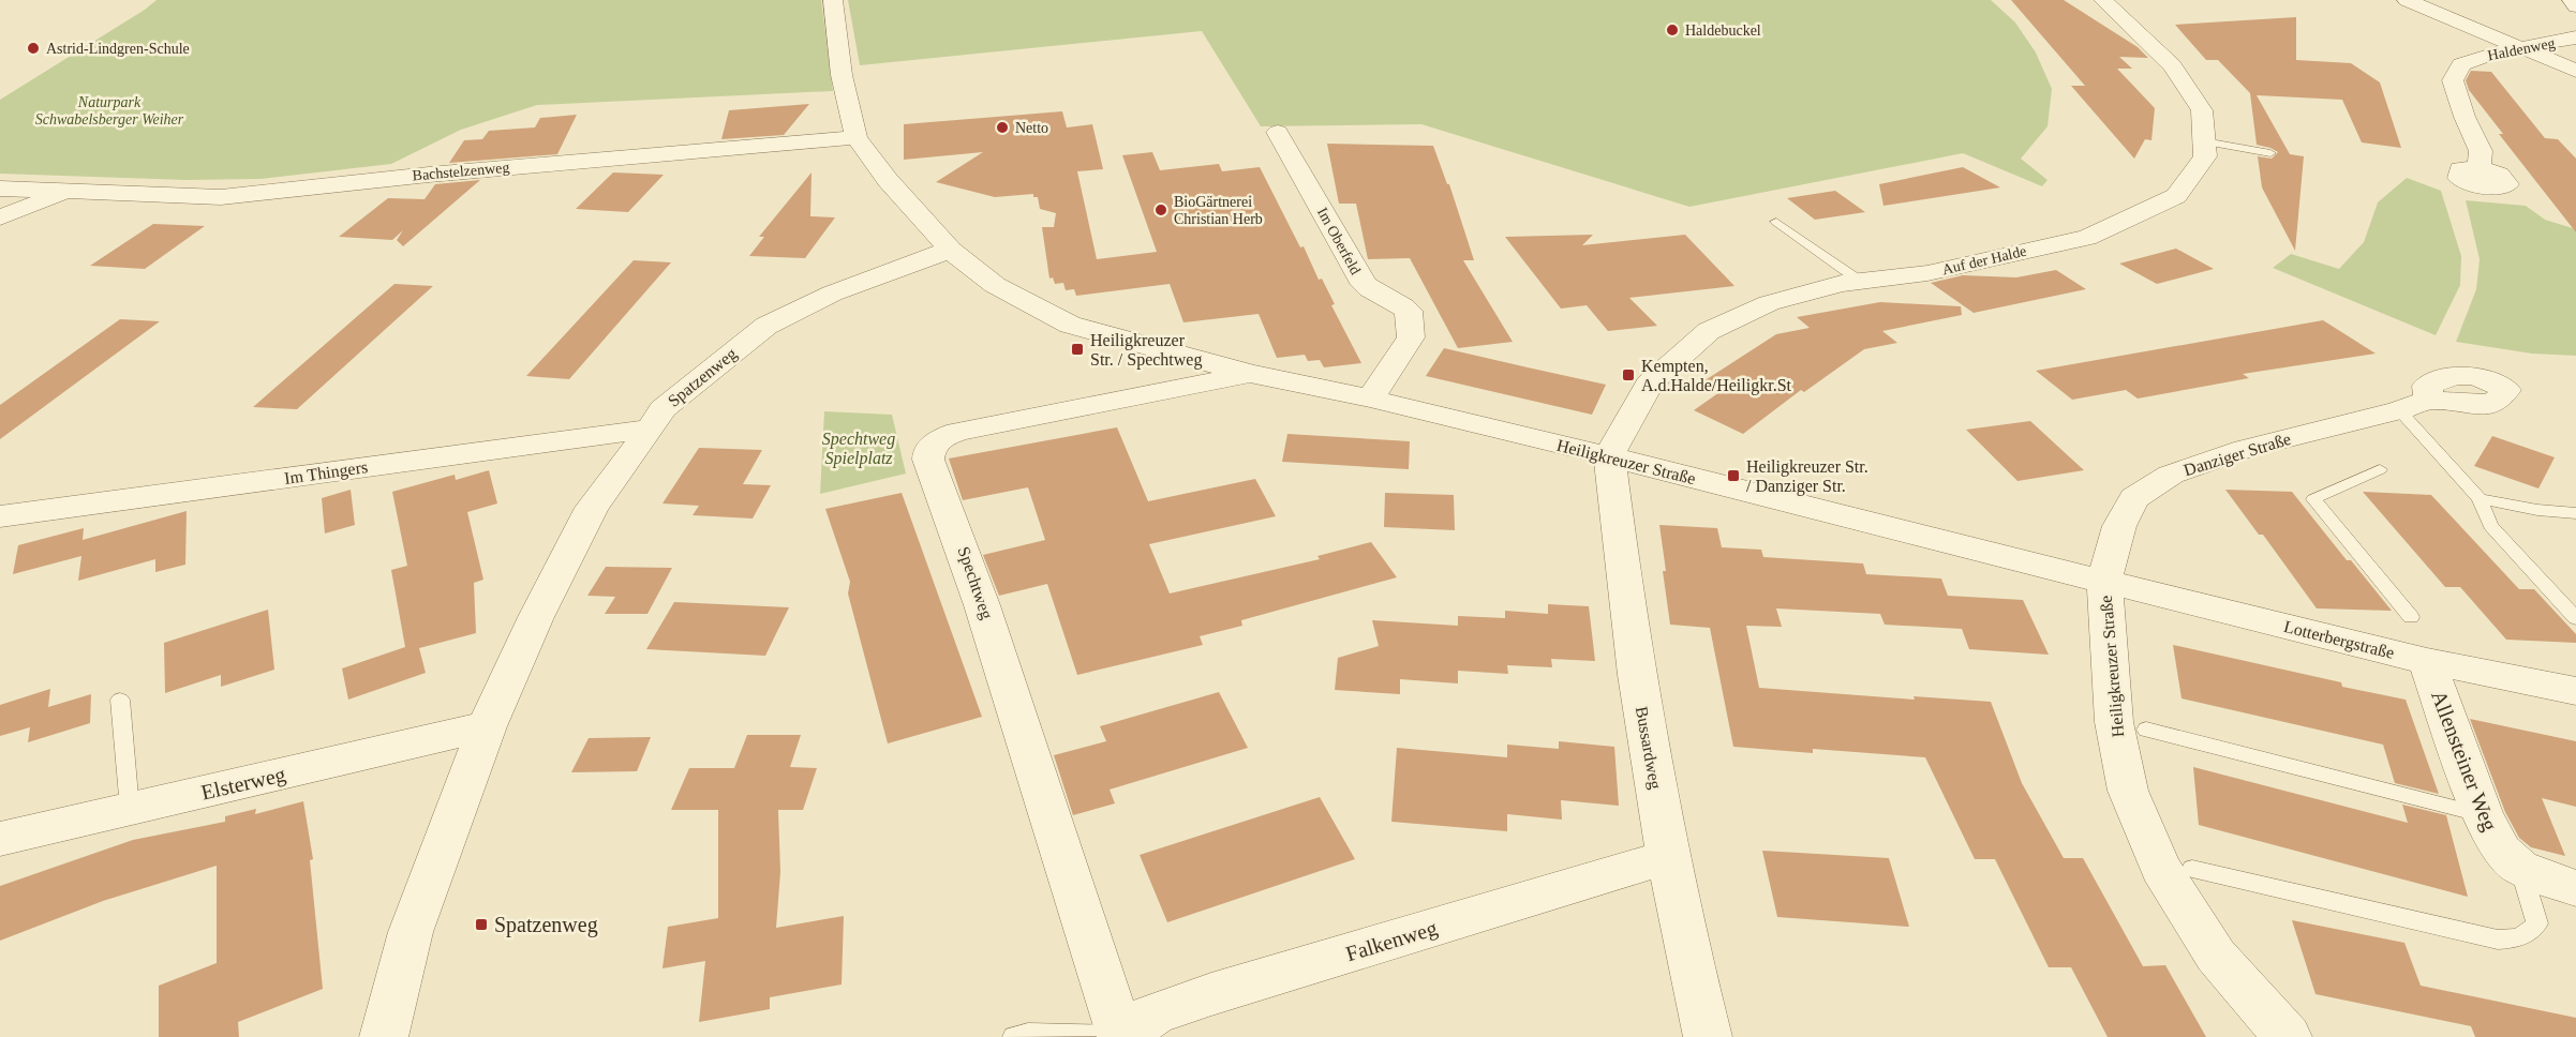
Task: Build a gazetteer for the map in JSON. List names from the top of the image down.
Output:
{
  "streets": {
    "street": [
      "Haldenweg",
      "Bachstelzenweg",
      "Im Oberfeld",
      "Auf der Halde",
      "Spatzenweg",
      "Danziger Straße",
      "Heiligkreuzer Straße",
      "Im Thingers",
      "Spechtweg",
      "Lotterbergstraße",
      "Bussardweg",
      "Allensteiner Weg",
      "Elsterweg",
      "Falkenweg"
    ]
  },
  "crossings": [
    ["Bachstelzenweg", "Heiligkreuzer Straße"],
    ["Im Oberfeld", "Heiligkreuzer Straße"],
    ["Auf der Halde", "Heiligkreuzer Straße"],
    ["Auf der Halde", "Bussardweg"],
    ["Spatzenweg", "Heiligkreuzer Straße"],
    ["Spatzenweg", "Im Thingers"],
    ["Spatzenweg", "Elsterweg"],
    ["Danziger Straße", "Heiligkreuzer Straße"],
    ["Danziger Straße", "Lotterbergstraße"],
    ["Heiligkreuzer Straße", "Spechtweg"],
    ["Heiligkreuzer Straße", "Lotterbergstraße"],
    ["Heiligkreuzer Straße", "Bussardweg"],
    ["Spechtweg", "Falkenweg"],
    ["Lotterbergstraße", "Allensteiner Weg"],
    ["Bussardweg", "Falkenweg"]
  ],
  "parks": ["Naturpark Schwabelsberger Weiher", "Spechtweg Spielplatz"],
  "places": {
    "other": [
      "Haldebuckel",
      "Astrid-Lindgren-Schule",
      "Netto",
      "BioGärtnerei Christian Herb"
    ],
    "transit": [
      "Heiligkreuzer Str. / Spechtweg",
      "Kempten, A.d.Halde/Heiligkr.St",
      "Heiligkreuzer Str. / Danziger Str.",
      "Spatzenweg"
    ]
  }
}
